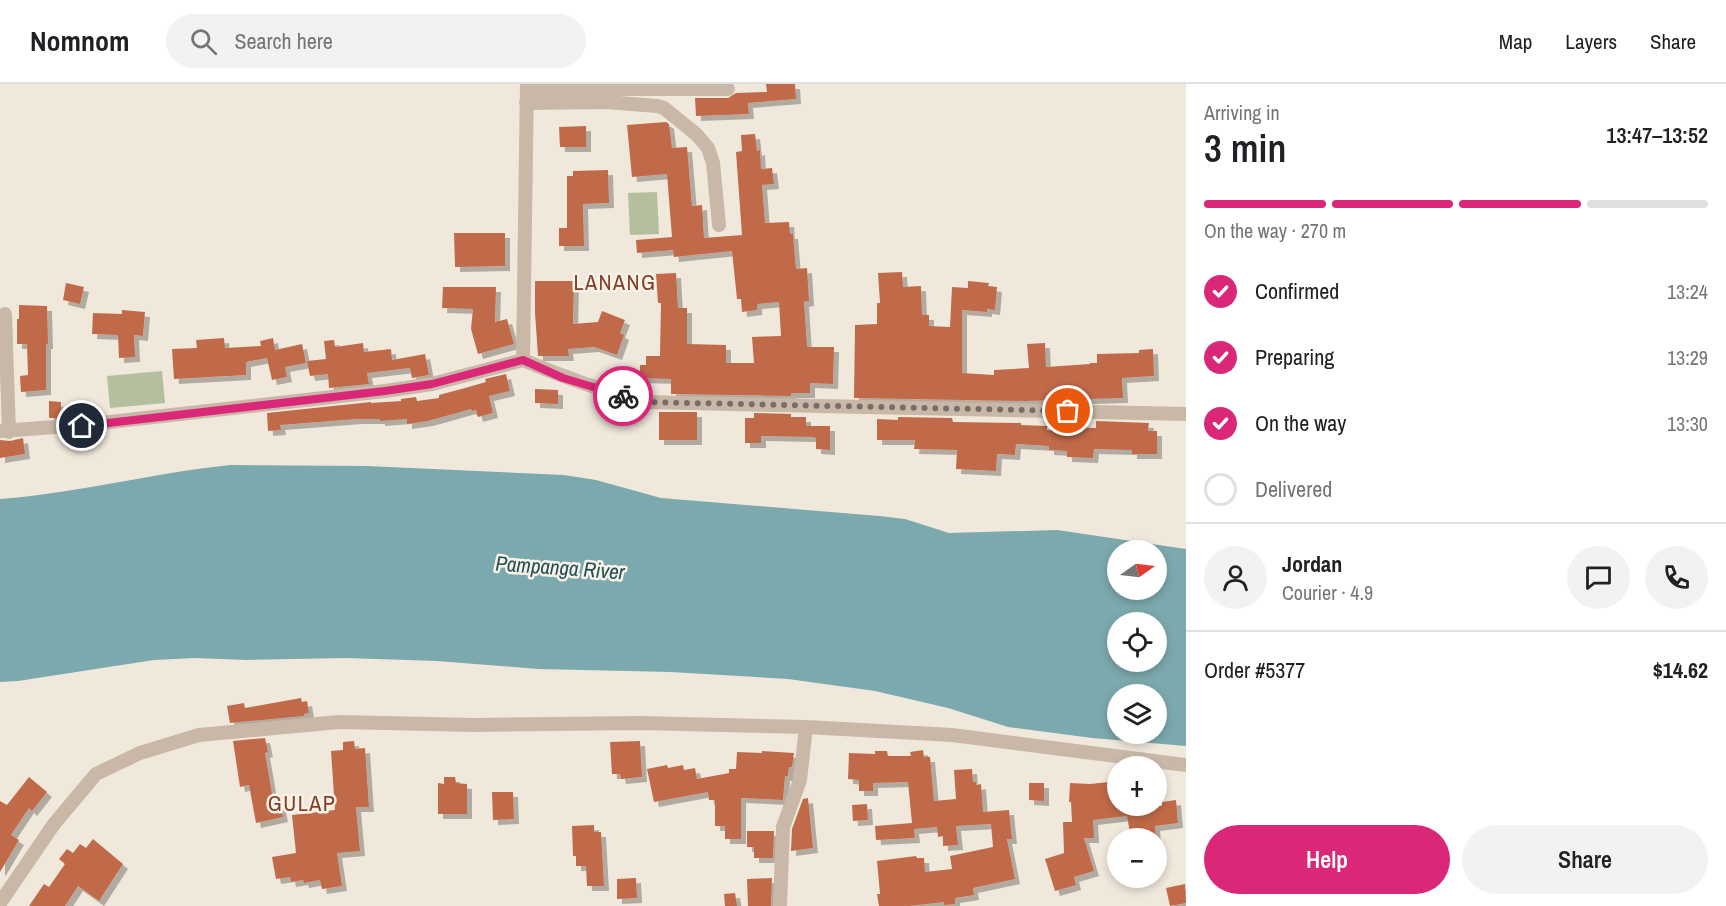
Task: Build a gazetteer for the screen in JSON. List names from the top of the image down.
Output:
{
  "districts": ["LANANG", "GULAP"],
  "water": ["Pampanga River"],
  "north": "right",
  "page": {
    "header": "Nomnom",
    "search": "Search here",
    "nav": ["Map", "Layers", "Share"],
    "heading": ["3 min", "Arriving in", "13:47–13:52"],
    "panel": [
      "Jordan",
      "Courier · 4.9",
      "Order #5377",
      "$14.62"
    ],
    "bar": "On the way · 270 m",
    "list": [
      ["Confirmed", "13:24"],
      ["Preparing", "13:29"],
      ["On the way", "13:30"],
      "Delivered"
    ],
    "map_buttons": ["+", "−"],
    "buttons": ["Help", "Share"]
  }
}
